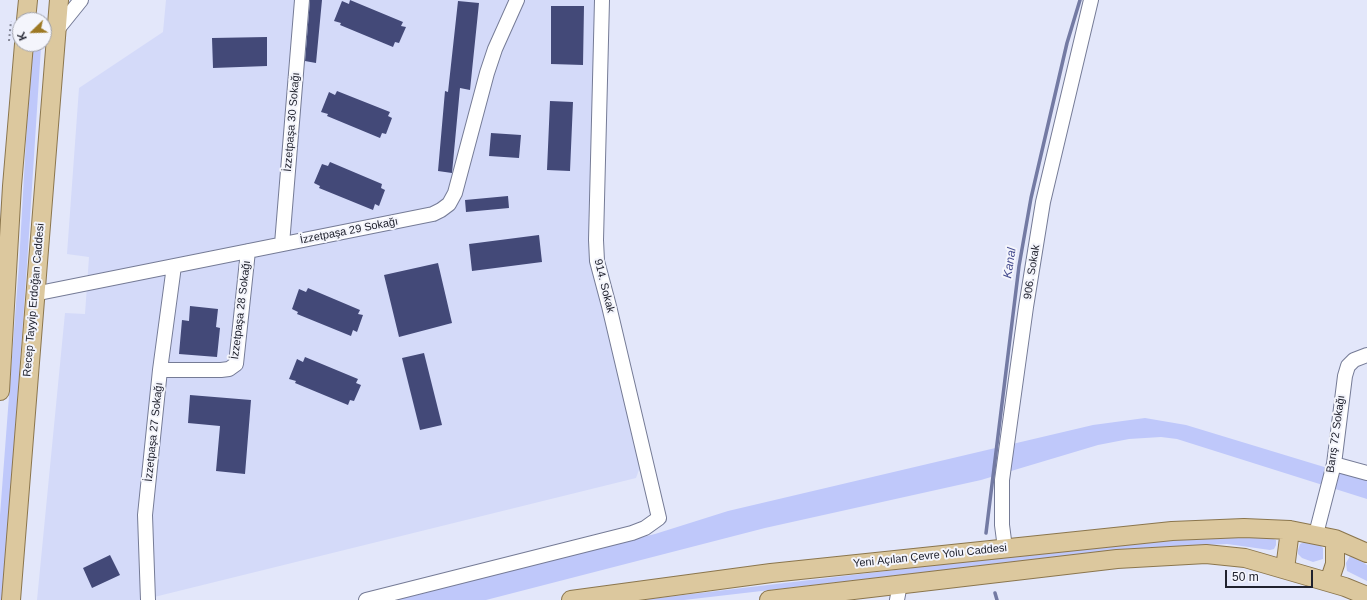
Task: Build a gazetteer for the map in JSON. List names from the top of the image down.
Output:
{
  "streets": {
    "main road": ["Recep Tayyip Erdoğan Caddesi", "Yeni Açılan Çevre Yolu Caddesi"],
    "street": [
      "İzzetpaşa 30 Sokağı",
      "İzzetpaşa 29 Sokağı",
      "906. Sokak",
      "914. Sokak",
      "İzzetpaşa 28 Sokağı",
      "İzzetpaşa 27 Sokağı",
      "Barış 72 Sokağı"
    ]
  },
  "crossings": [
    ["İzzetpaşa 30 Sokağı", "İzzetpaşa 29 Sokağı"],
    ["İzzetpaşa 29 Sokağı", "Recep Tayyip Erdoğan Caddesi"],
    ["İzzetpaşa 29 Sokağı", "İzzetpaşa 28 Sokağı"],
    ["İzzetpaşa 29 Sokağı", "İzzetpaşa 27 Sokağı"],
    ["906. Sokak", "Yeni Açılan Çevre Yolu Caddesi"],
    ["İzzetpaşa 28 Sokağı", "İzzetpaşa 27 Sokağı"],
    ["Barış 72 Sokağı", "Yeni Açılan Çevre Yolu Caddesi"]
  ],
  "water": ["Kanal"],
  "scale_bar": "50 m",
  "north": "bottom left"
}
